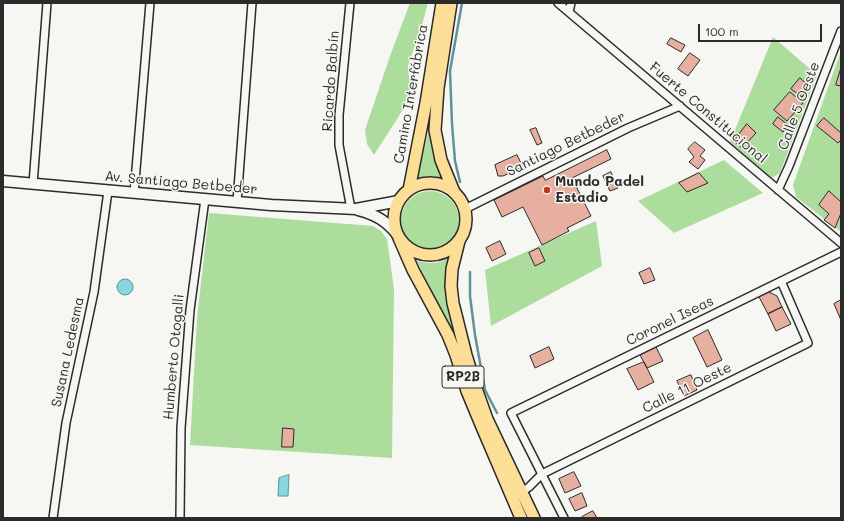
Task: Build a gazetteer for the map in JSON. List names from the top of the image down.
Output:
{
  "streets": {
    "main road": ["Camino Interfábrica", "Av. Santiago Betbeder", "RP2B"],
    "street": [
      "Ricardo Balbín",
      "Calle 5 Oeste",
      "Fuerte Constitucional",
      "Santiago Betbeder",
      "Coronel Iseas",
      "Susana Ledesma",
      "Humberto Otogalli",
      "Calle 11 Oeste"
    ]
  },
  "crossings": [
    ["Ricardo Balbín", "Av. Santiago Betbeder"],
    ["Camino Interfábrica", "Santiago Betbeder"],
    ["Camino Interfábrica", "RP2B"],
    ["Calle 5 Oeste", "Fuerte Constitucional"],
    ["Fuerte Constitucional", "Santiago Betbeder"],
    ["Santiago Betbeder", "RP2B"],
    ["Av. Santiago Betbeder", "Susana Ledesma"],
    ["Av. Santiago Betbeder", "Humberto Otogalli"],
    ["Coronel Iseas", "Calle 11 Oeste"],
    ["RP2B", "Calle 11 Oeste"]
  ],
  "places": ["Mundo Padel Estadio"],
  "scale_bar": "100 m"
}
